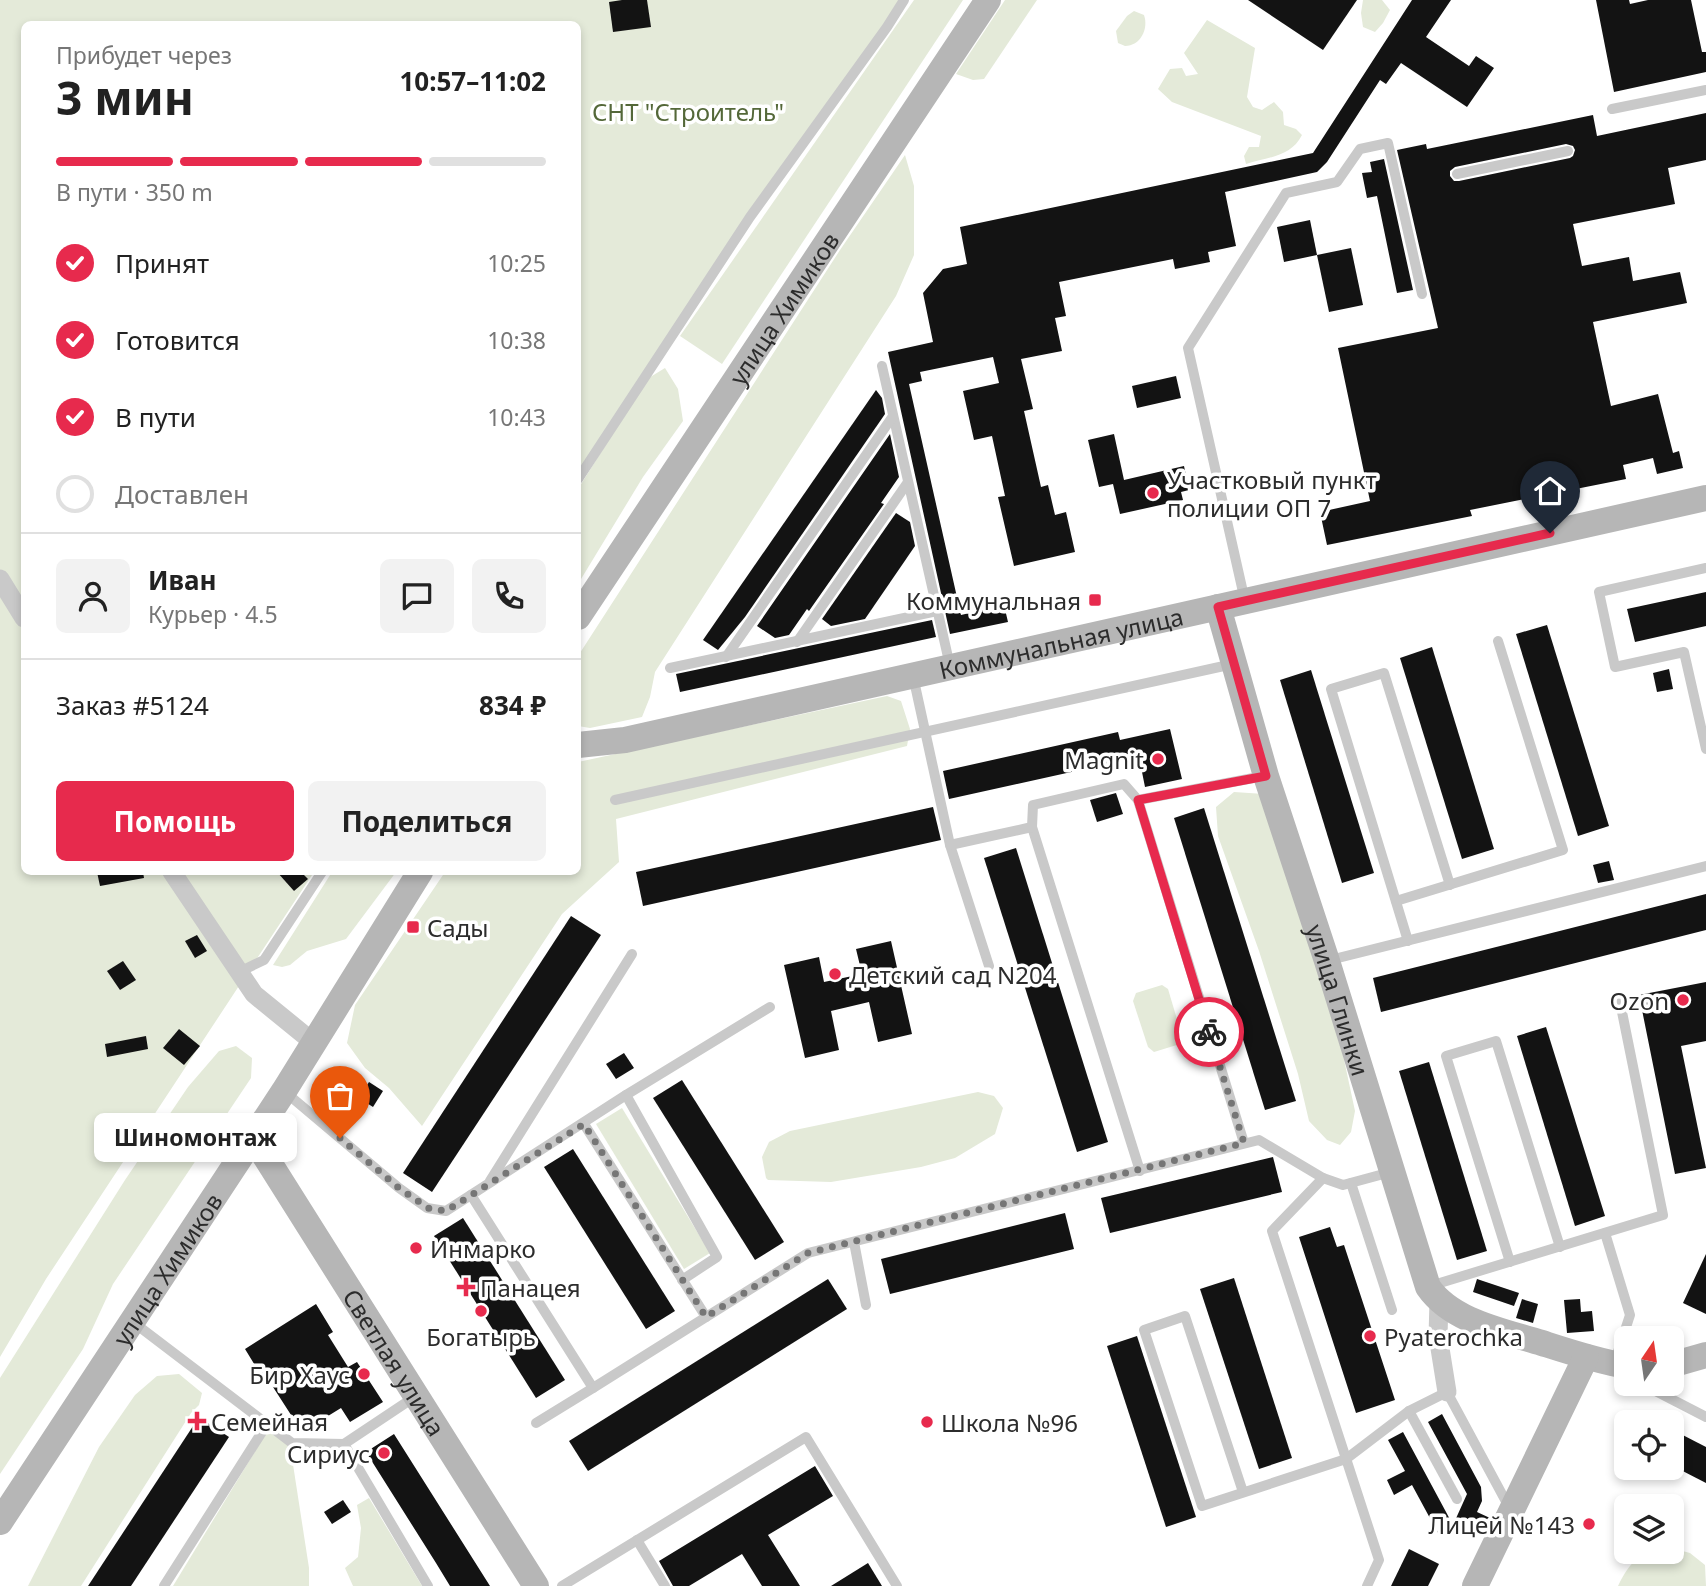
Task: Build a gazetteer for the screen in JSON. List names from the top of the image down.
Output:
{
  "streets": {
    "street": [
      "улица Химиков",
      "Коммунальная улица",
      "улица Глинки",
      "Светлая улица"
    ]
  },
  "crossings": [
    ["улица Химиков", "Светлая улица"],
    ["Коммунальная улица", "улица Глинки"]
  ],
  "parks": ["СНТ \"Строитель\""],
  "places": {
    "other": [
      "Участковый пункт полиции ОП 7",
      "Magnit",
      "Детский сад N204",
      "Ozon",
      "Шиномонтаж",
      "Инмарко",
      "Богатырь",
      "Pyaterochka",
      "Бир Хаус",
      "Школа №96",
      "Сириус",
      "Лицей №143"
    ],
    "transit": ["Коммунальная", "Сады"],
    "health": ["Панацея", "Семейная"]
  },
  "north": "top",
  "page": {
    "heading": ["3 мин", "Прибудет через", "10:57–11:02"],
    "panel": [
      "Иван",
      "Курьер · 4.5",
      "Заказ #5124",
      "834 ₽"
    ],
    "bar": "В пути · 350 m",
    "list": [
      ["Принят", "10:25"],
      ["Готовится", "10:38"],
      ["В пути", "10:43"],
      "Доставлен"
    ],
    "buttons": ["Помощь", "Поделиться"],
    "bubble": "Шиномонтаж"
  }
}
